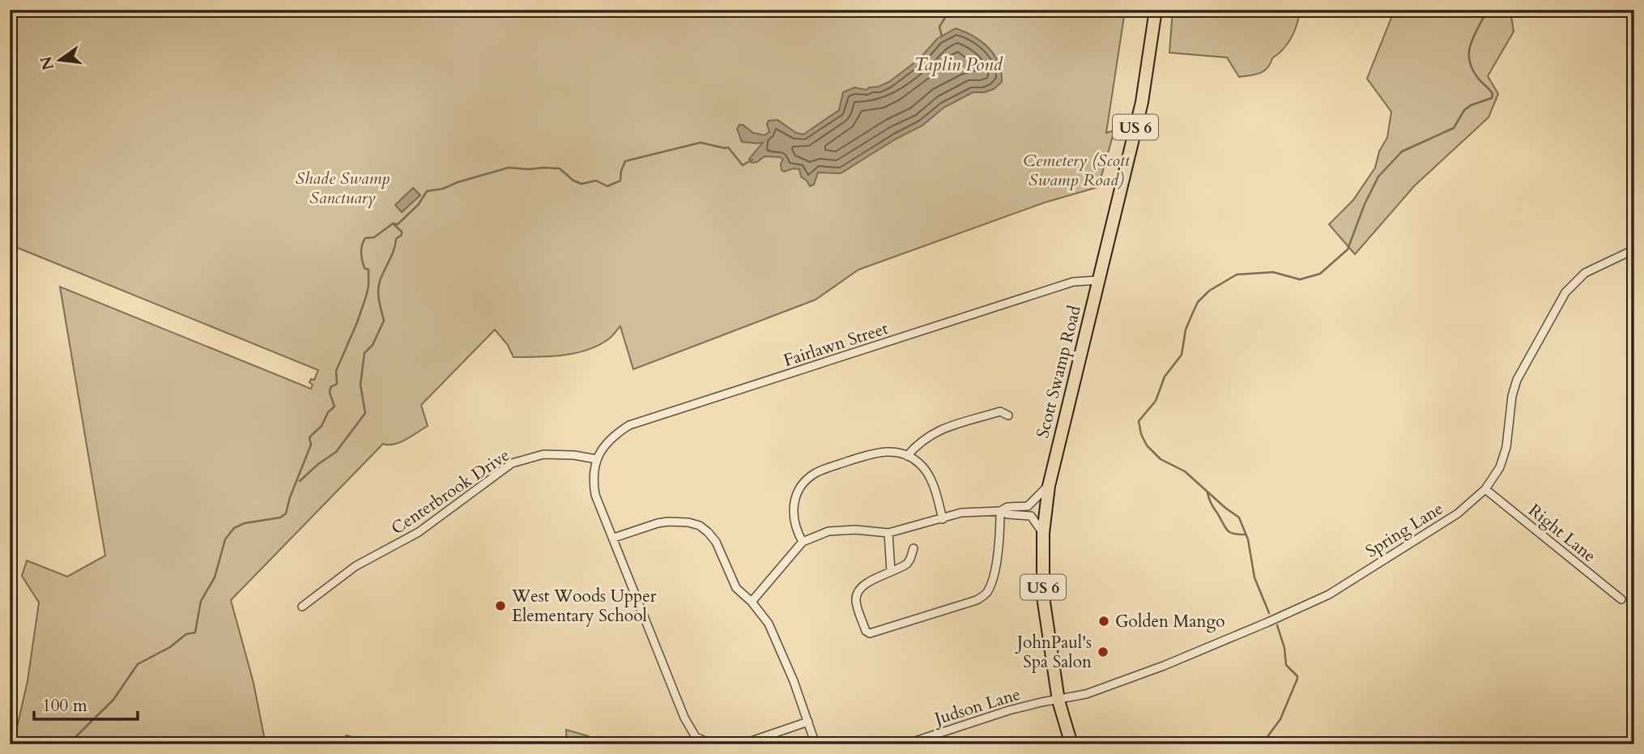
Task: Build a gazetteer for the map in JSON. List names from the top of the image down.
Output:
{
  "streets": {
    "highway": ["US 6", "Scott Swamp Road"],
    "street": [
      "Fairlawn Street",
      "Centerbrook Drive",
      "Spring Lane",
      "Right Lane",
      "Judson Lane"
    ]
  },
  "crossings": [
    ["Fairlawn Street", "Scott Swamp Road"],
    ["Fairlawn Street", "Centerbrook Drive"],
    ["Scott Swamp Road", "Spring Lane"],
    ["Scott Swamp Road", "Judson Lane"],
    ["Spring Lane", "Right Lane"],
    ["Spring Lane", "Judson Lane"]
  ],
  "water": ["Taplin Pond"],
  "parks": ["Cemetery (Scott Swamp Road)", "Shade Swamp Sanctuary"],
  "places": ["West Woods Upper Elementary School", "Golden Mango", "JohnPaul's Spa Salon"],
  "scale_bar": "100 m",
  "north": "left"
}
